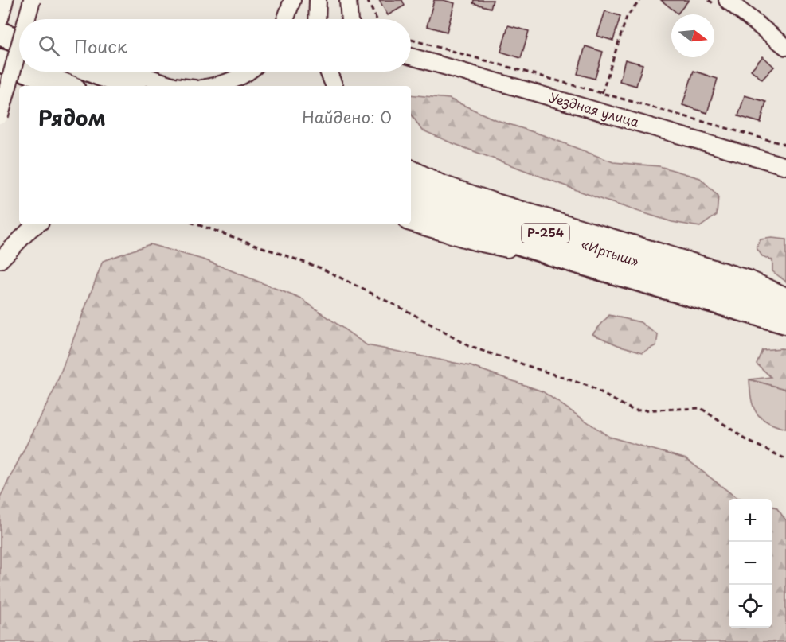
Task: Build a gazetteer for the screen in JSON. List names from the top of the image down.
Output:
{
  "streets": {
    "highway": ["Р-254", "«Иртыш»"],
    "street": ["Уездная улица"]
  },
  "north": "right",
  "page": {
    "search": "Поиск",
    "heading": ["Рядом", "Найдено: 0"],
    "map_buttons": ["+", "−"]
  }
}
